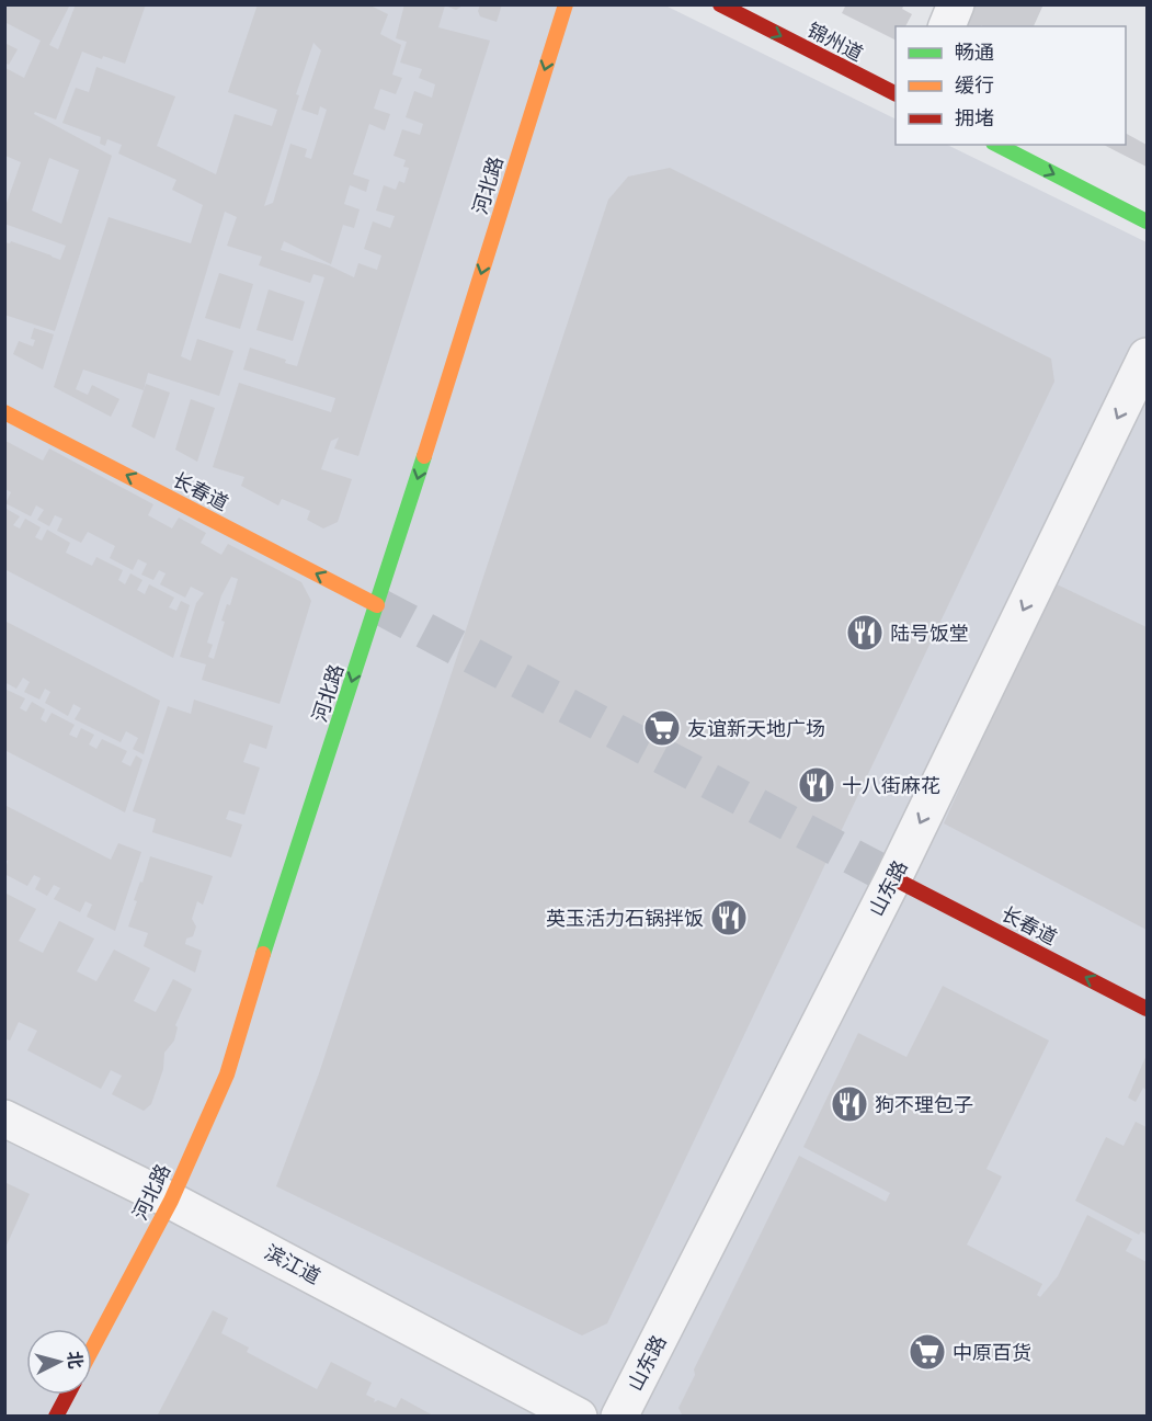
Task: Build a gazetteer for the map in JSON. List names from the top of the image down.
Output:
{
  "streets": {
    "street": [
      "锦州道",
      "河北路",
      "长春道",
      "山东路",
      "滨江道"
    ]
  },
  "crossings": [
    ["河北路", "长春道"],
    ["河北路", "滨江道"],
    ["长春道", "山东路"]
  ],
  "one_way": [
    "锦州道",
    "河北路",
    "长春道",
    "山东路"
  ],
  "places": {
    "restaurant": [
      "陆号饭堂",
      "十八街麻花",
      "英玉活力石锅拌饭",
      "狗不理包子"
    ],
    "supermarket": ["友谊新天地广场", "中原百货"]
  },
  "legend": ["畅通", "缓行", "拥堵"],
  "north": "right"
}
